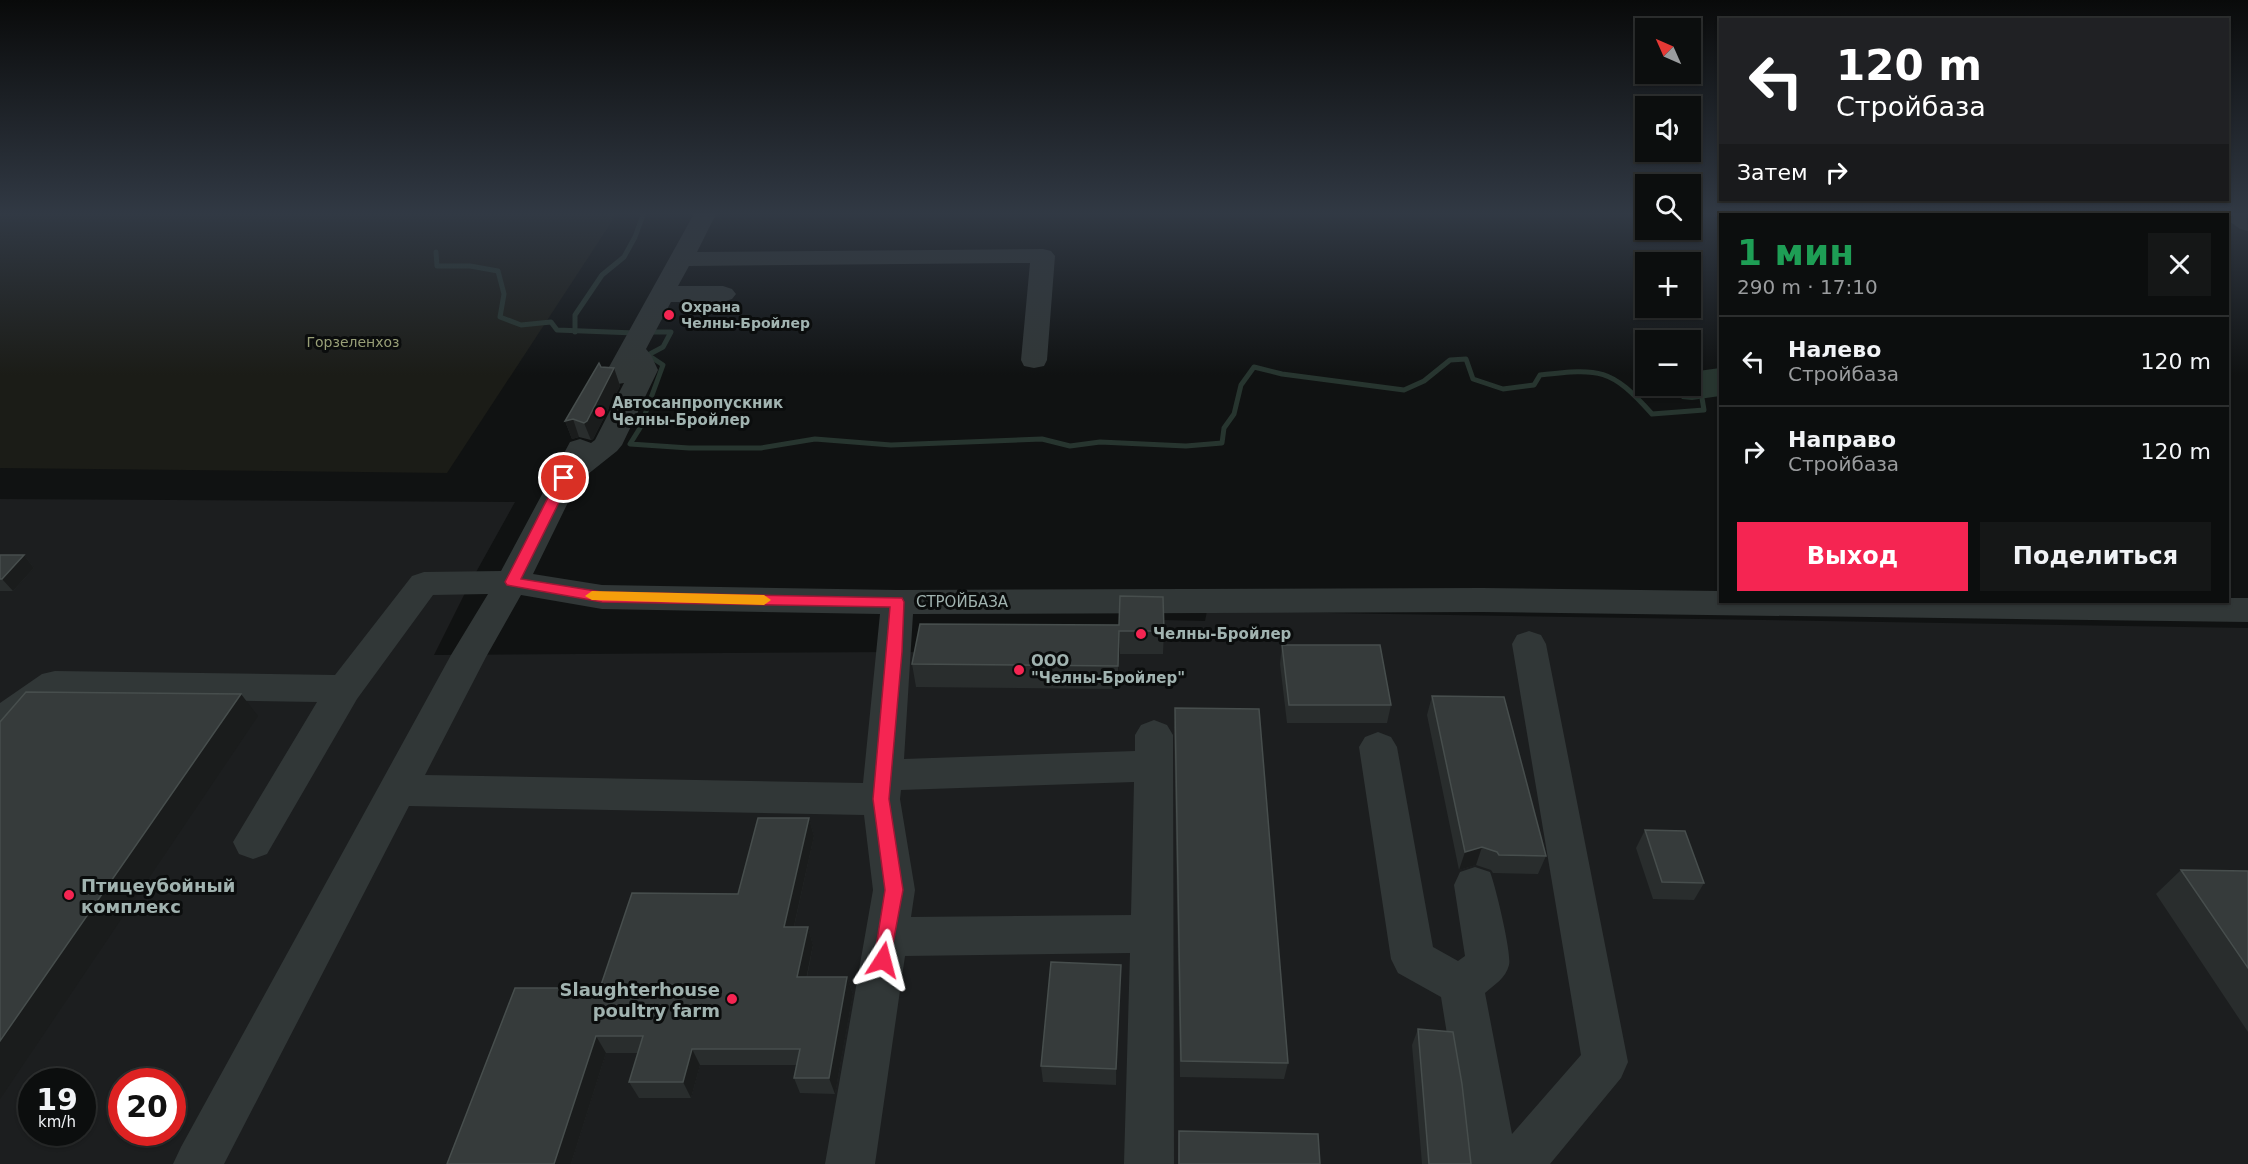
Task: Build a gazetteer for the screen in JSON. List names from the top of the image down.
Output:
{
  "streets": {
    "street": ["СТРОЙБАЗА"]
  },
  "parks": ["Горзеленхоз"],
  "places": [
    "Охрана Челны-Бройлер",
    "Автосанпропускник Челны-Бройлер",
    "Челны-Бройлер",
    "ООО \"Челны-Бройлер\"",
    "Птицеубойный комплекс",
    "Slaughterhouse poultry farm"
  ],
  "north": "top left",
  "page": {
    "map_buttons": ["+", "−"],
    "turn": ["120 m", "Стройбаза"],
    "then": "Затем",
    "heading": ["1 мин", "290 m · 17:10"],
    "list": [
      {
        "name": "Налево",
        "note": "Стройбаза",
        "value": "120 m"
      },
      {
        "name": "Направо",
        "note": "Стройбаза",
        "value": "120 m"
      }
    ],
    "buttons": ["Выход", "Поделиться"],
    "speed": "19 km/h",
    "limit": "20"
  }
}
